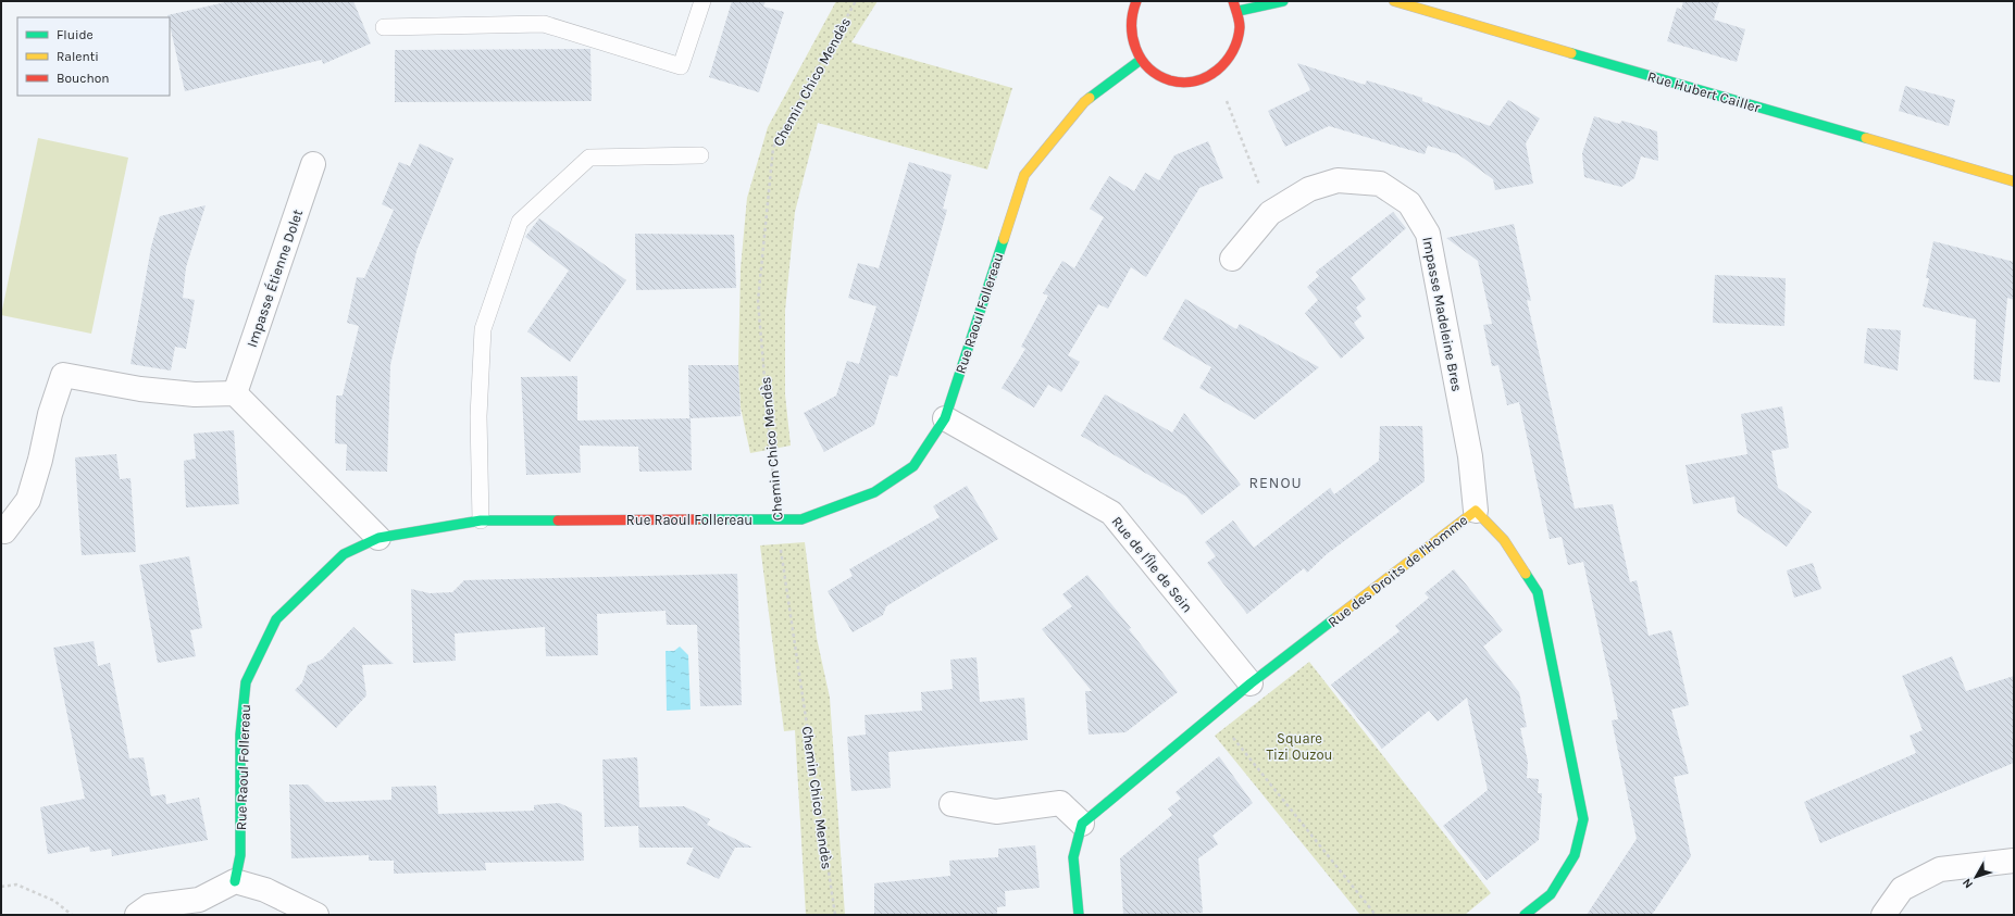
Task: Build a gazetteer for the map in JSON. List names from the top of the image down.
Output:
{
  "streets": {
    "street": [
      "Rue Hubert Cailler",
      "Impasse Étienne Dolet",
      "Rue Raoul Follereau",
      "Impasse Madeleine Bres",
      "Rue de l'Île de Sein",
      "Rue des Droits de l'Homme"
    ],
    "path": ["Chemin Chico Mendès"]
  },
  "crossings": [
    ["Chemin Chico Mendès", "Rue Raoul Follereau"],
    ["Rue Raoul Follereau", "Rue de l'Île de Sein"],
    ["Impasse Madeleine Bres", "Rue des Droits de l'Homme"],
    ["Rue de l'Île de Sein", "Rue des Droits de l'Homme"]
  ],
  "districts": ["RENOU"],
  "parks": ["Square Tizi Ouzou"],
  "legend": ["Fluide", "Ralenti", "Bouchon"],
  "north": "bottom left"
}
